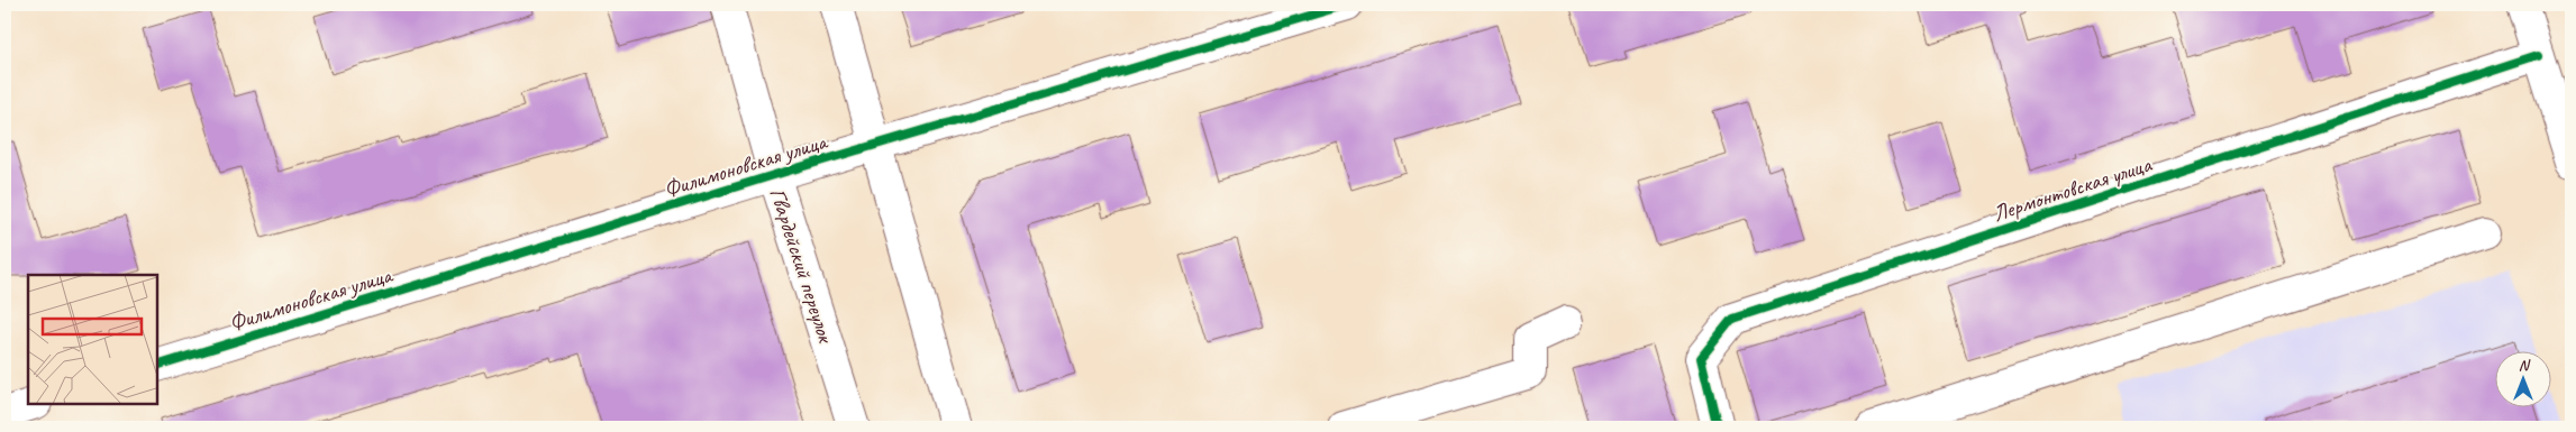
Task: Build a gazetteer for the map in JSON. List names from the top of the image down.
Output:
{
  "streets": {
    "street": ["Филимоновская улица", "Лермонтовская улица", "Гвардейский переулок"]
  },
  "crossings": [
    ["Филимоновская улица", "Гвардейский переулок"]
  ],
  "north": "top"
}
